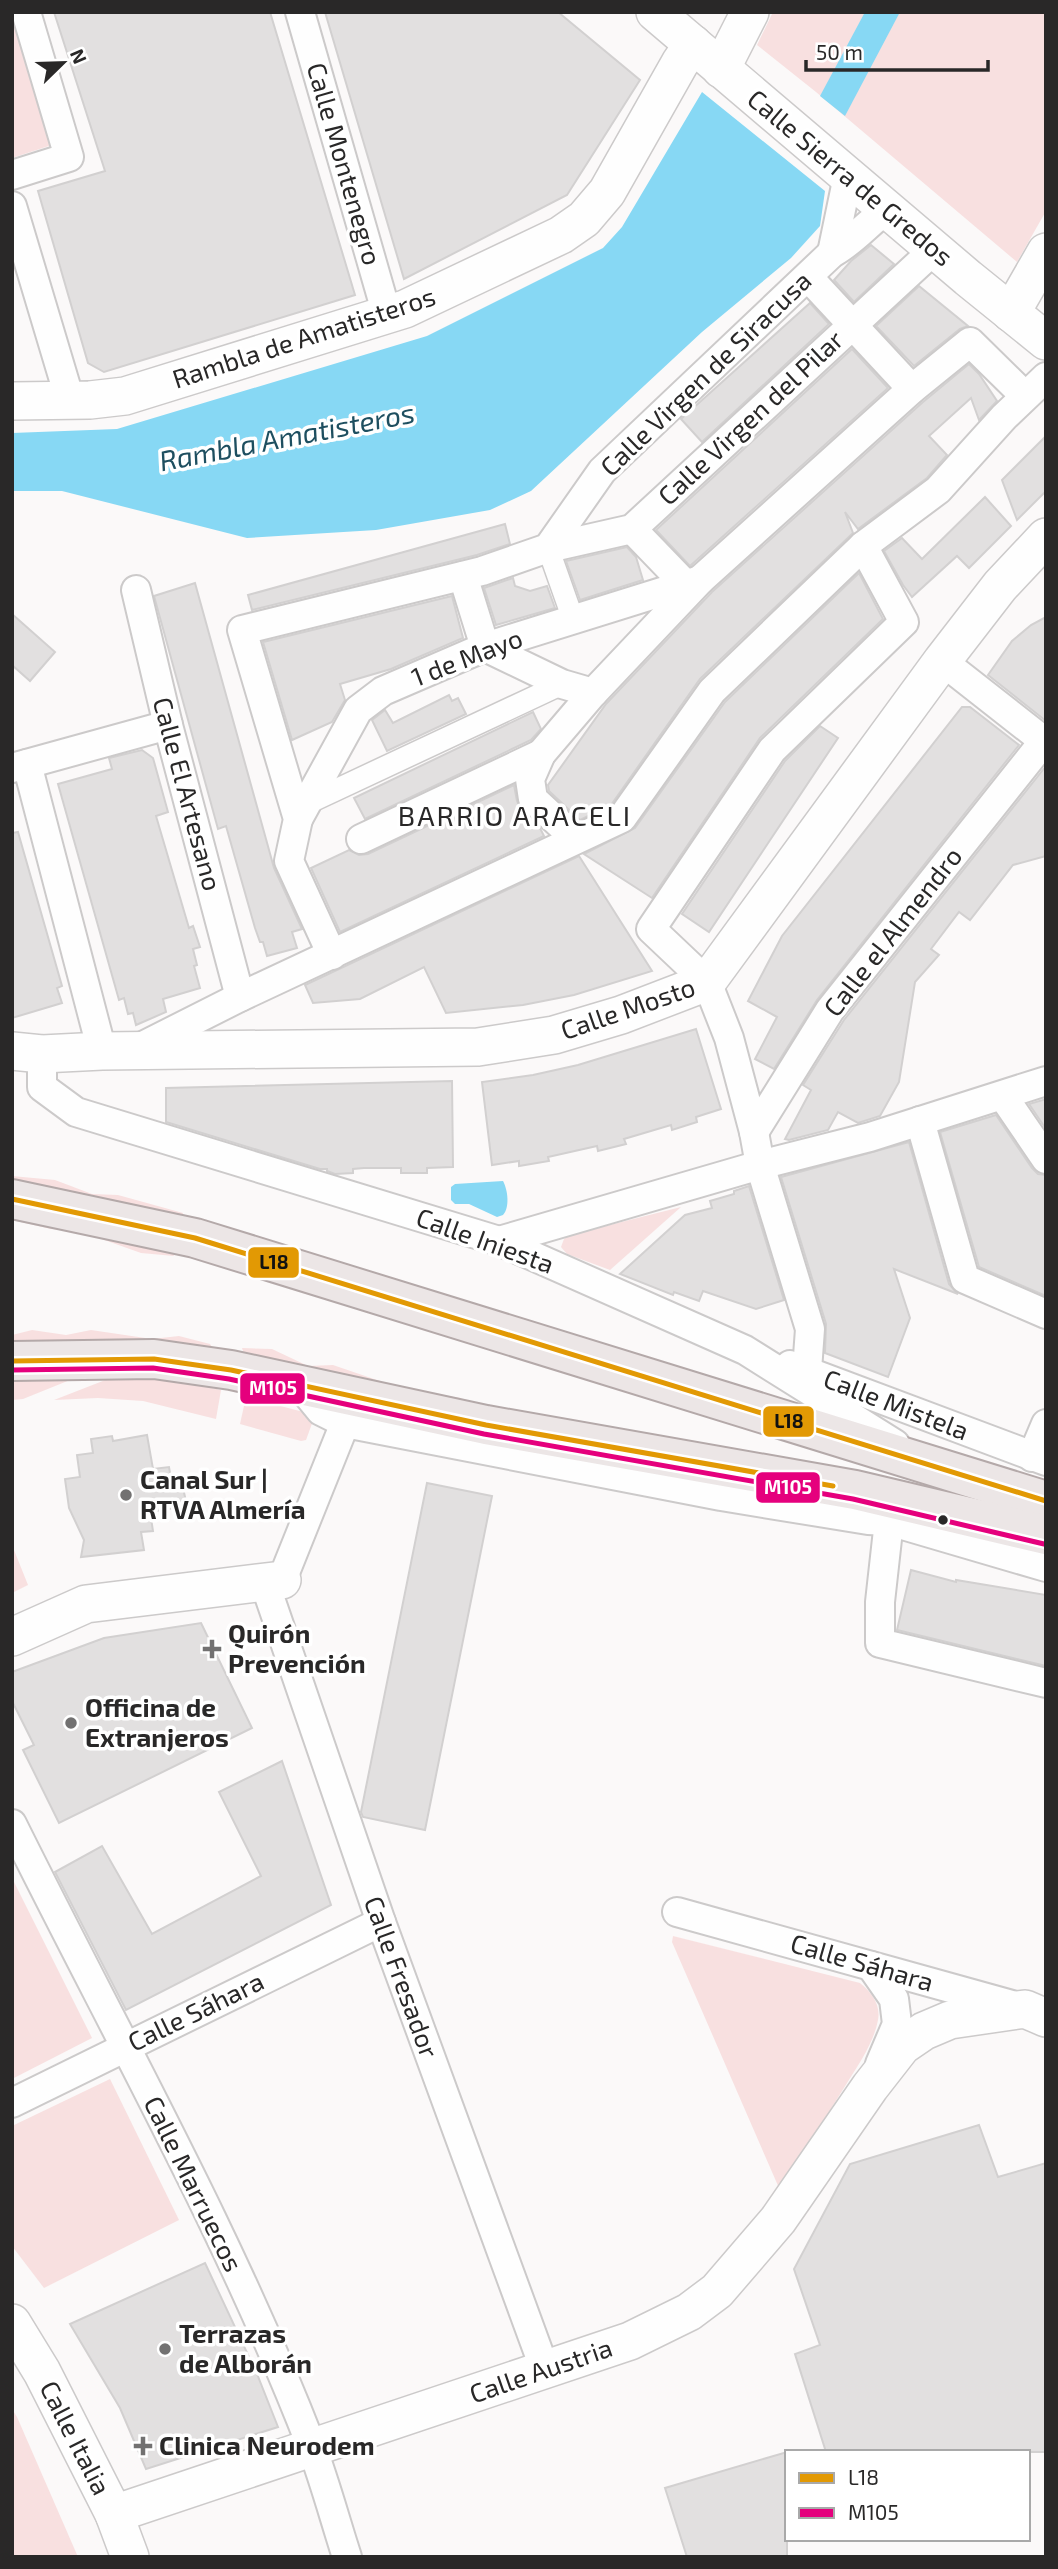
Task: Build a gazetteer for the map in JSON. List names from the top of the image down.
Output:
{
  "streets": {
    "street": [
      "Calle Montenegro",
      "Calle Sierra de Gredos",
      "Rambla de Amatisteros",
      "Calle Virgen de Siracusa",
      "Calle Virgen del Pilar",
      "1 de Mayo",
      "Calle El Artesano",
      "Calle el Almendro",
      "Calle Mosto",
      "Calle Iniesta",
      "Calle Mistela",
      "Calle Sáhara",
      "Calle Fresador",
      "Calle Marruecos",
      "Calle Austria",
      "Calle Italia"
    ]
  },
  "crossings": [
    ["Calle Montenegro", "Rambla de Amatisteros"],
    ["Calle Sierra de Gredos", "Rambla de Amatisteros"],
    ["Calle Sierra de Gredos", "Calle Virgen de Siracusa"],
    ["Calle Sierra de Gredos", "Calle Virgen del Pilar"],
    ["Calle Mosto", "Calle Iniesta"],
    ["Calle Iniesta", "Calle Mistela"],
    ["Calle Sáhara", "Calle Fresador"],
    ["Calle Sáhara", "Calle Marruecos"],
    ["Calle Sáhara", "Calle Austria"],
    ["Calle Fresador", "Calle Austria"],
    ["Calle Marruecos", "Calle Austria"],
    ["Calle Austria", "Calle Italia"]
  ],
  "districts": ["BARRIO ARACELI"],
  "water": ["Rambla Amatisteros"],
  "places": {
    "other": ["Canal Sur | RTVA Almería", "Officina de Extranjeros", "Terrazas de Alborán"],
    "health": ["Quirón Prevención", "Clinica Neurodem"]
  },
  "lines": ["transit line L18", "transit line M105"],
  "legend": ["L18", "M105"],
  "scale_bar": "50 m",
  "north": "top right"
}
